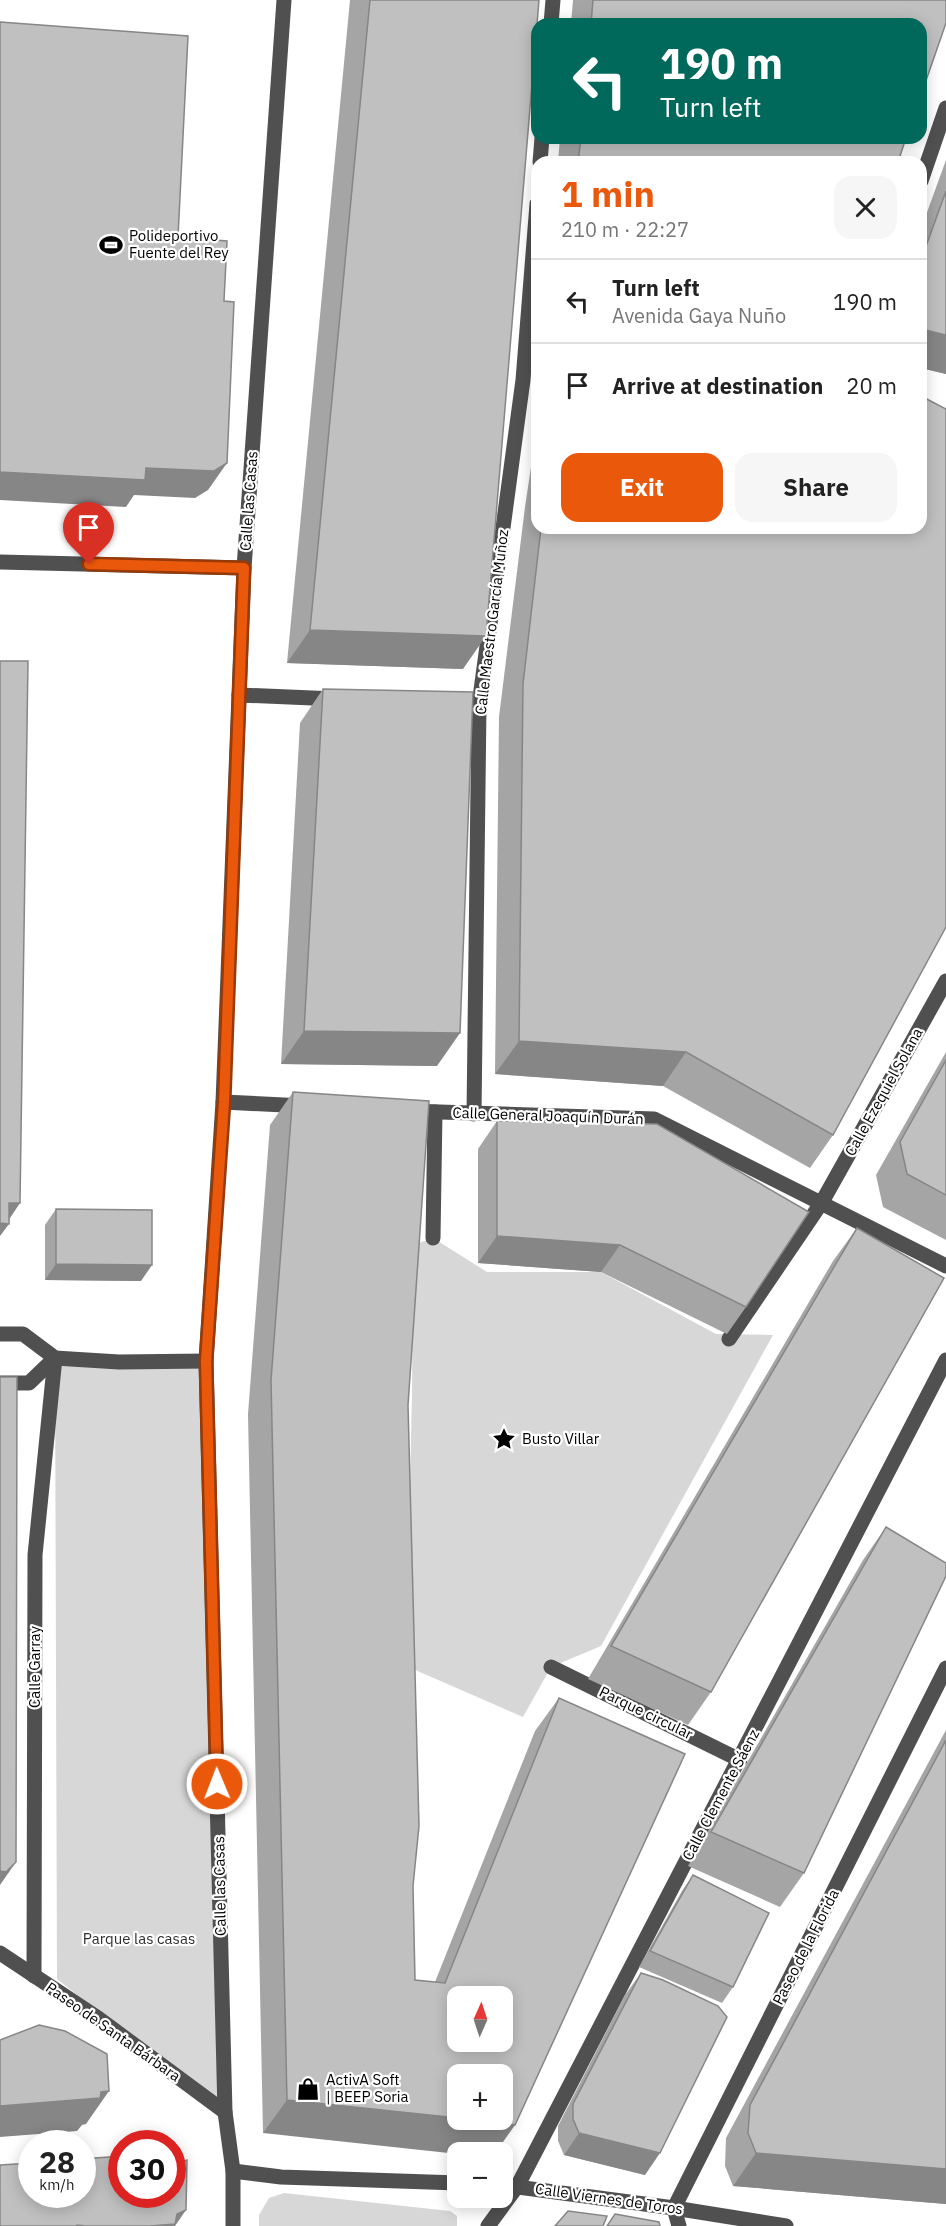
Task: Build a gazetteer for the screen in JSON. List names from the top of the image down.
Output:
{
  "streets": {
    "street": [
      "Calle las Casas",
      "Calle Maestro García Muñoz",
      "Calle Ezequiel Solana",
      "Calle General Joaquín Durán",
      "Calle Garray",
      "Parque circular",
      "Calle Clemente Sáenz",
      "Paseo de la Florida",
      "Paseo de Santa Bárbara",
      "Calle Viernes de Toros"
    ]
  },
  "crossings": [
    ["Calle las Casas", "Paseo de Santa Bárbara"],
    ["Calle Maestro García Muñoz", "Calle General Joaquín Durán"],
    ["Calle Ezequiel Solana", "Calle General Joaquín Durán"],
    ["Calle Garray", "Paseo de Santa Bárbara"],
    ["Parque circular", "Calle Clemente Sáenz"],
    ["Paseo de la Florida", "Calle Viernes de Toros"]
  ],
  "parks": ["Parque las casas"],
  "places": {
    "sports": ["Polideportivo Fuente del Rey"],
    "place": ["Busto Villar"],
    "shop": ["ActivA Soft | BEEP Soria"]
  },
  "north": "top",
  "page": {
    "turn": ["190 m", "Turn left"],
    "heading": ["1 min", "210 m · 22:27"],
    "list": [
      {
        "name": "Turn left",
        "note": "Avenida Gaya Nuño",
        "value": "190 m"
      },
      {
        "name": "Arrive at destination",
        "value": "20 m"
      }
    ],
    "buttons": ["Exit", "Share"],
    "map_buttons": ["+", "−"],
    "speed": "28 km/h",
    "limit": "30"
  }
}
